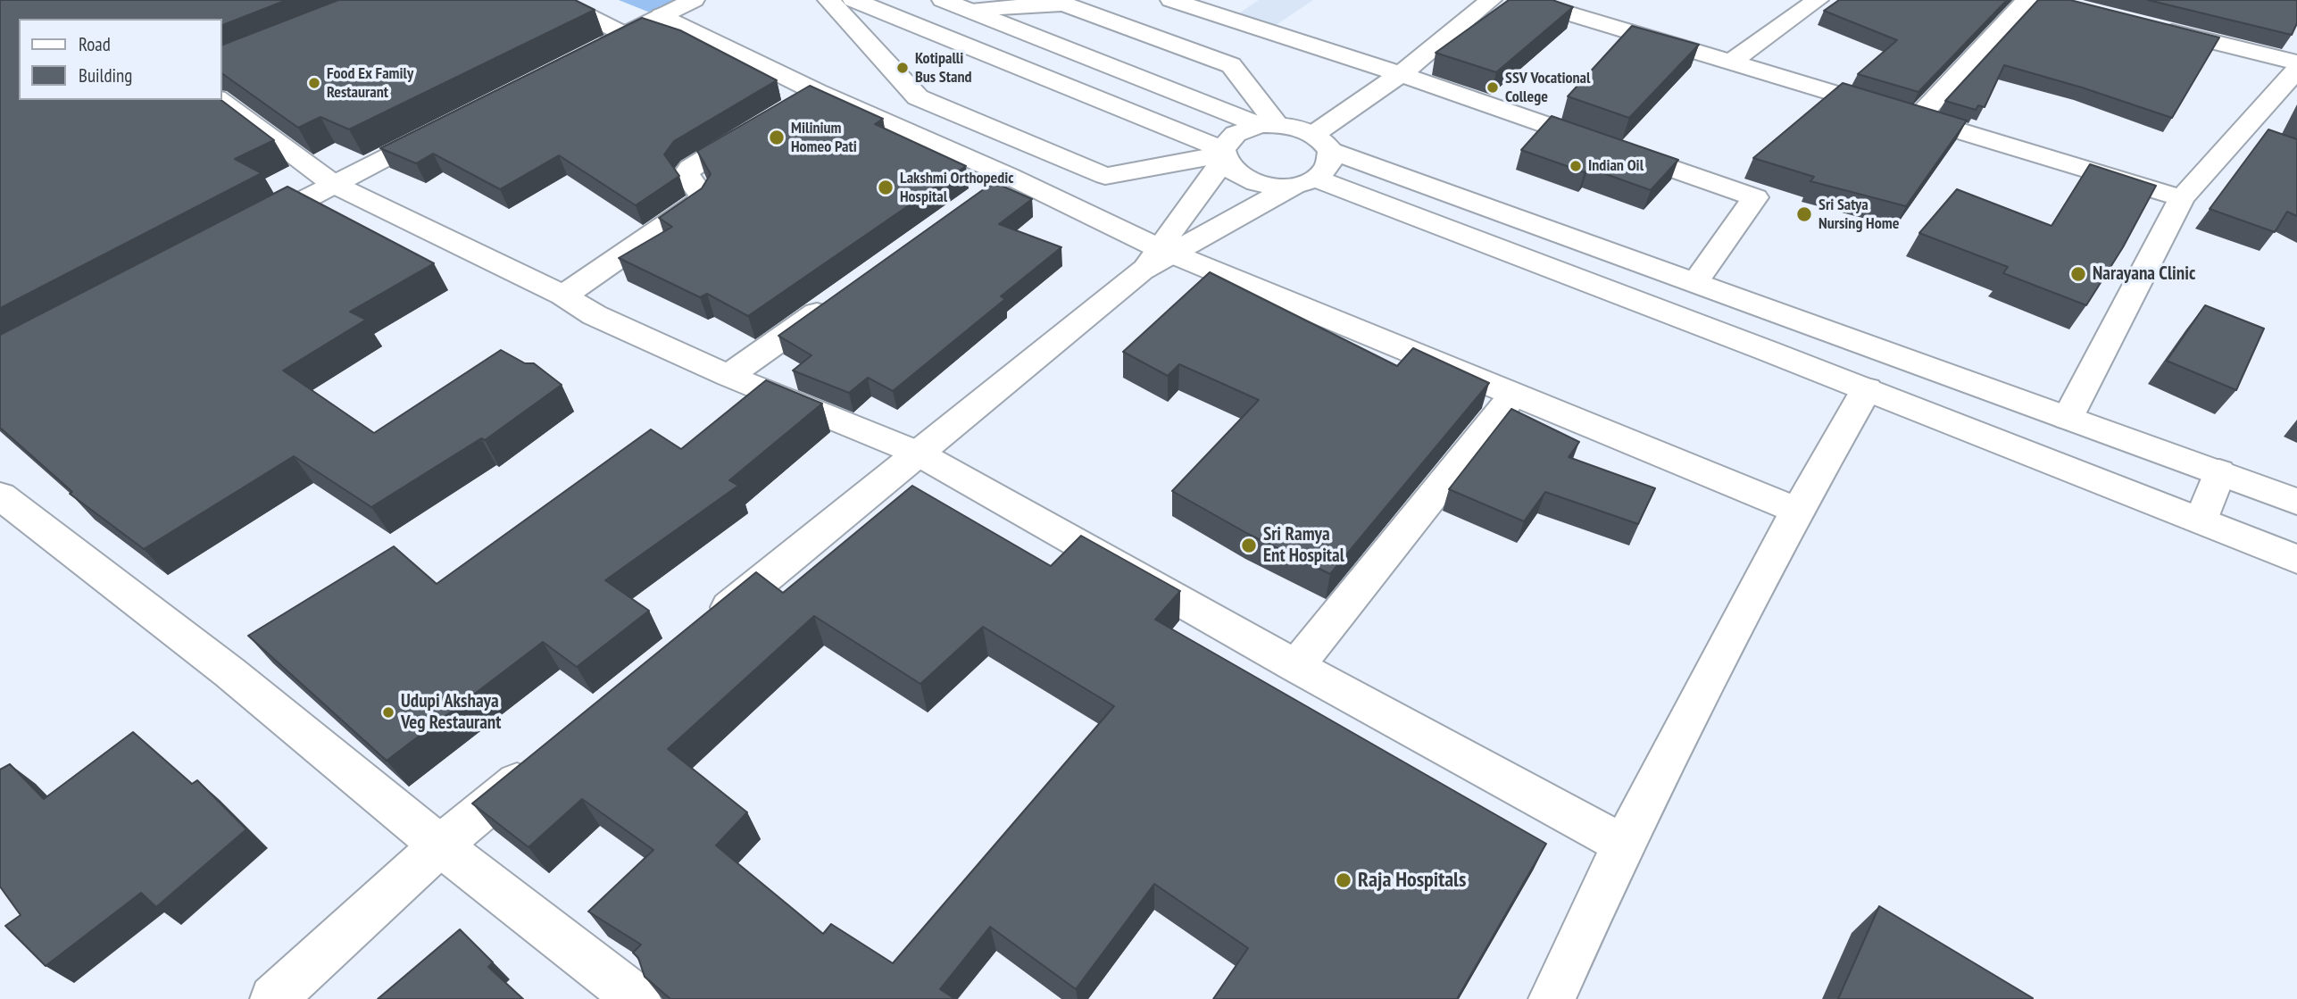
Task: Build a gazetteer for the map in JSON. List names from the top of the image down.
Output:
{
  "places": [
    "Kotipalli Bus Stand",
    "Food Ex Family Restaurant",
    "SSV Vocational College",
    "Milinium Homeo Pati",
    "Indian Oil",
    "Lakshmi Orthopedic Hospital",
    "Sri Satya Nursing Home",
    "Narayana Clinic",
    "Sri Ramya Ent Hospital",
    "Udupi Akshaya Veg Restaurant",
    "Raja Hospitals"
  ],
  "legend": ["Road", "Building"]
}
